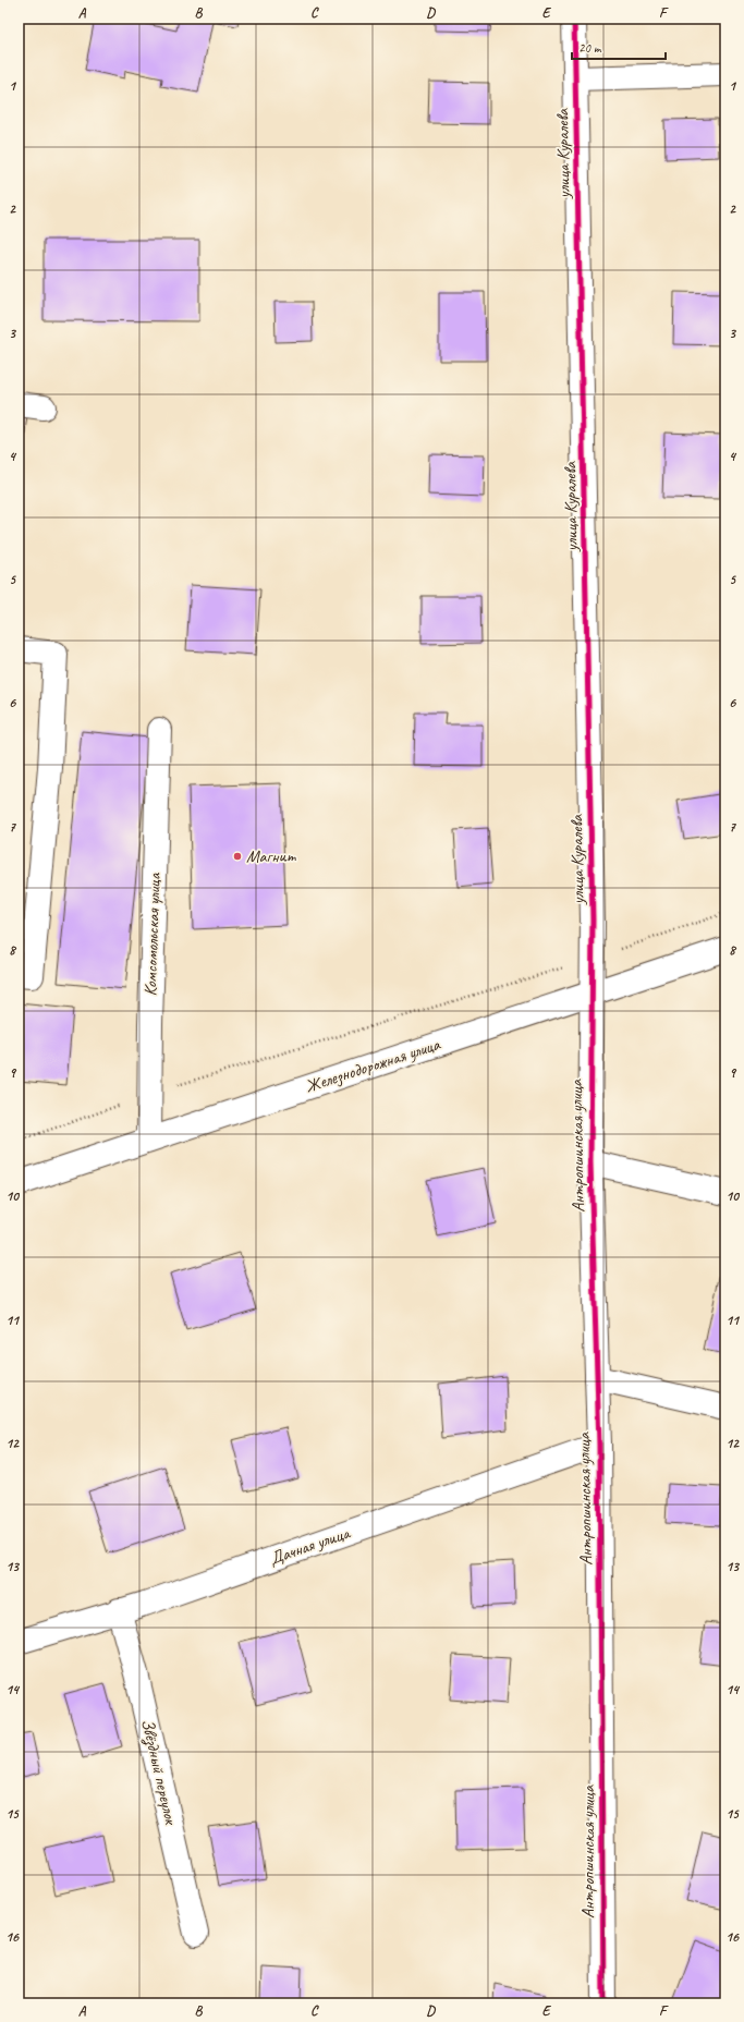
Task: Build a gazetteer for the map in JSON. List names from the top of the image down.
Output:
{
  "streets": {
    "street": [
      "улица Куралева",
      "Комсомольская улица",
      "Железнодорожная улица",
      "Антропшинская улица",
      "Дачная улица",
      "Звёздный переулок"
    ]
  },
  "crossings": [
    ["улица Куралева", "Железнодорожная улица"],
    ["улица Куралева", "Антропшинская улица"],
    ["Комсомольская улица", "Железнодорожная улица"],
    ["Железнодорожная улица", "Антропшинская улица"],
    ["Антропшинская улица", "Дачная улица"],
    ["Дачная улица", "Звёздный переулок"]
  ],
  "places": ["Магнит"],
  "scale_bar": "20 m",
  "grid": {
    "columns": [
      "A",
      "B",
      "C",
      "D",
      "E",
      "F"
    ],
    "rows": [
      "1",
      "2",
      "3",
      "4",
      "5",
      "6",
      "7",
      "8",
      "9",
      "10",
      "11",
      "12",
      "13",
      "14",
      "15",
      "16"
    ]
  }
}
